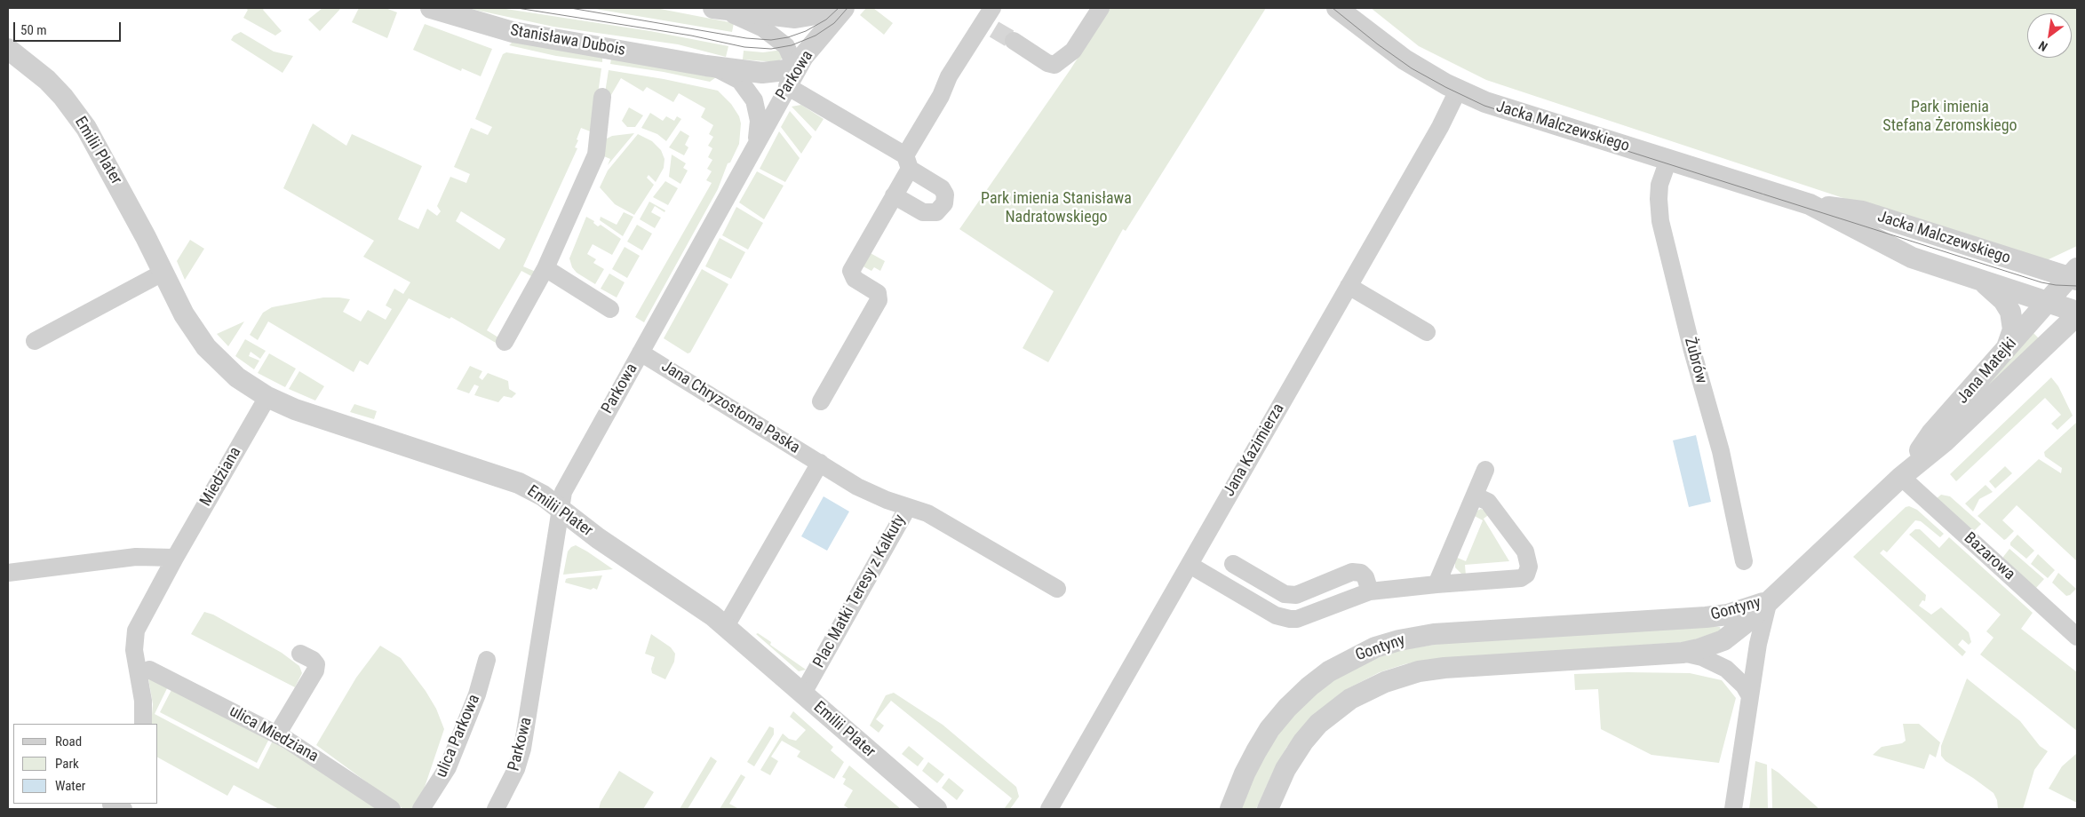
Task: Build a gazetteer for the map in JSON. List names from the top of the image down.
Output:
{
  "streets": {
    "street": [
      "Stanisława Dubois",
      "Parkowa",
      "Jacka Malczewskiego",
      "Emilii Plater",
      "Żubrów",
      "Jana Matejki",
      "Jana Chryzostoma Paska",
      "Jana Kazimierza",
      "Miedziana",
      "Bazarowa",
      "Plac Matki Teresy z Kalkuty",
      "Gontyny",
      "ulica Miedziana",
      "ulica Parkowa"
    ]
  },
  "crossings": [
    ["Stanisława Dubois", "Parkowa"],
    ["Parkowa", "Emilii Plater"],
    ["Parkowa", "Jana Chryzostoma Paska"],
    ["Jacka Malczewskiego", "Żubrów"],
    ["Jacka Malczewskiego", "Jana Matejki"],
    ["Jacka Malczewskiego", "Jana Kazimierza"],
    ["Emilii Plater", "Miedziana"],
    ["Emilii Plater", "Plac Matki Teresy z Kalkuty"],
    ["Jana Matejki", "Bazarowa"],
    ["Jana Matejki", "Gontyny"],
    ["Jana Chryzostoma Paska", "Plac Matki Teresy z Kalkuty"]
  ],
  "parks": ["Park imienia Stefana Żeromskiego", "Park imienia Stanisława Nadratowskiego"],
  "legend": ["Road", "Park", "Water"],
  "scale_bar": "50 m",
  "north": "bottom left"
}
